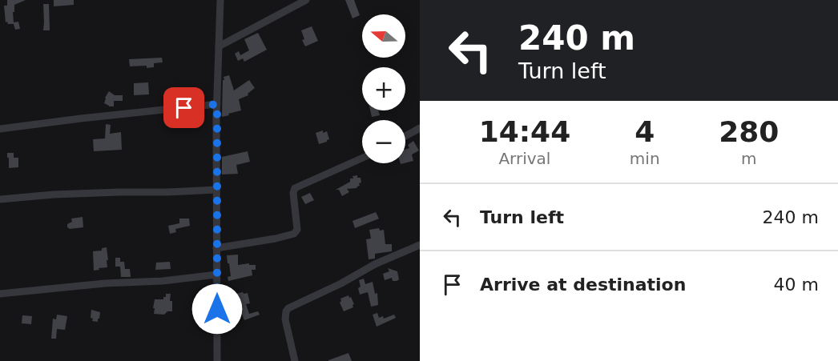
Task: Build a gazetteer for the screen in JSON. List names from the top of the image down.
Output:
{
  "north": "left",
  "page": {
    "turn": ["240 m", "Turn left"],
    "map_buttons": ["+", "−"],
    "eta": [
      "14:44",
      "Arrival",
      "4",
      "min",
      "280",
      "m"
    ],
    "list": [
      {
        "name": "Turn left",
        "value": "240 m"
      },
      {
        "name": "Arrive at destination",
        "value": "40 m"
      }
    ]
  }
}
